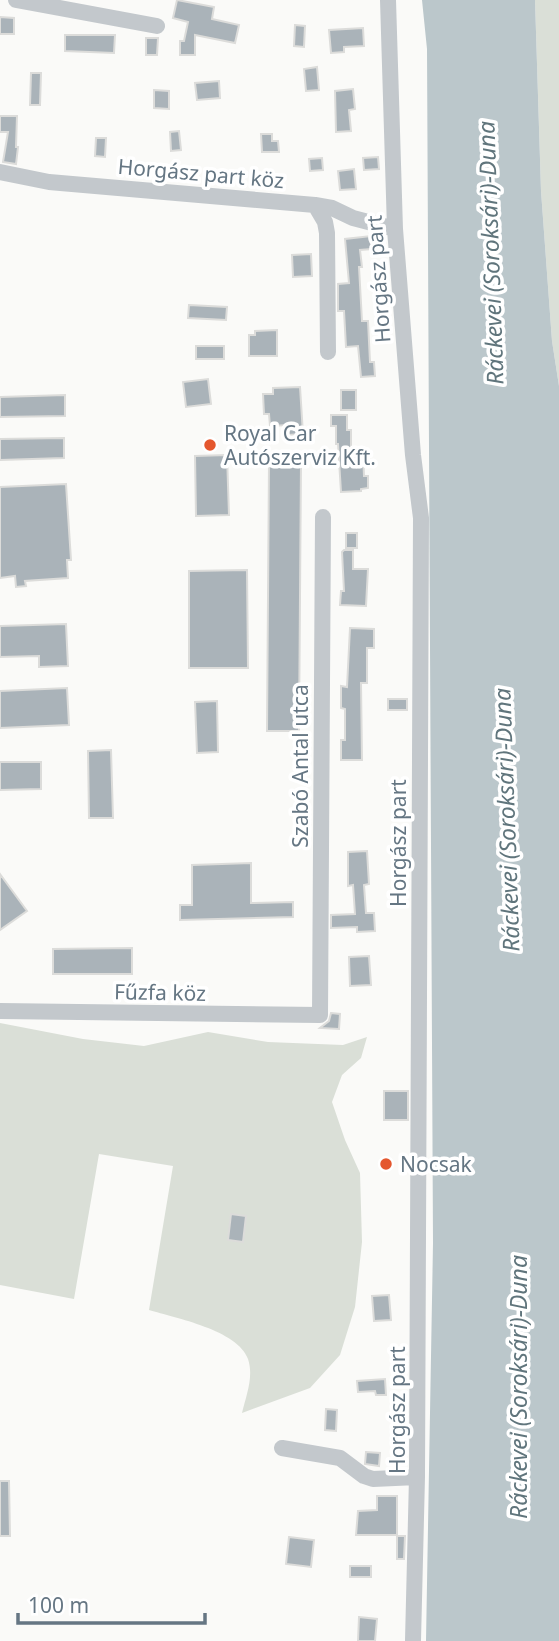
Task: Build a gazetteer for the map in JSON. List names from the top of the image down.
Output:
{
  "streets": {
    "street": [
      "Horgász part köz",
      "Horgász part",
      "Szabó Antal utca",
      "Fűzfa köz"
    ]
  },
  "crossings": [
    ["Horgász part köz", "Horgász part"],
    ["Szabó Antal utca", "Fűzfa köz"]
  ],
  "water": ["Ráckevei (Soroksári)-Duna"],
  "places": ["Royal Car Autószerviz Kft.", "Nocsak"],
  "scale_bar": "100 m"
}
